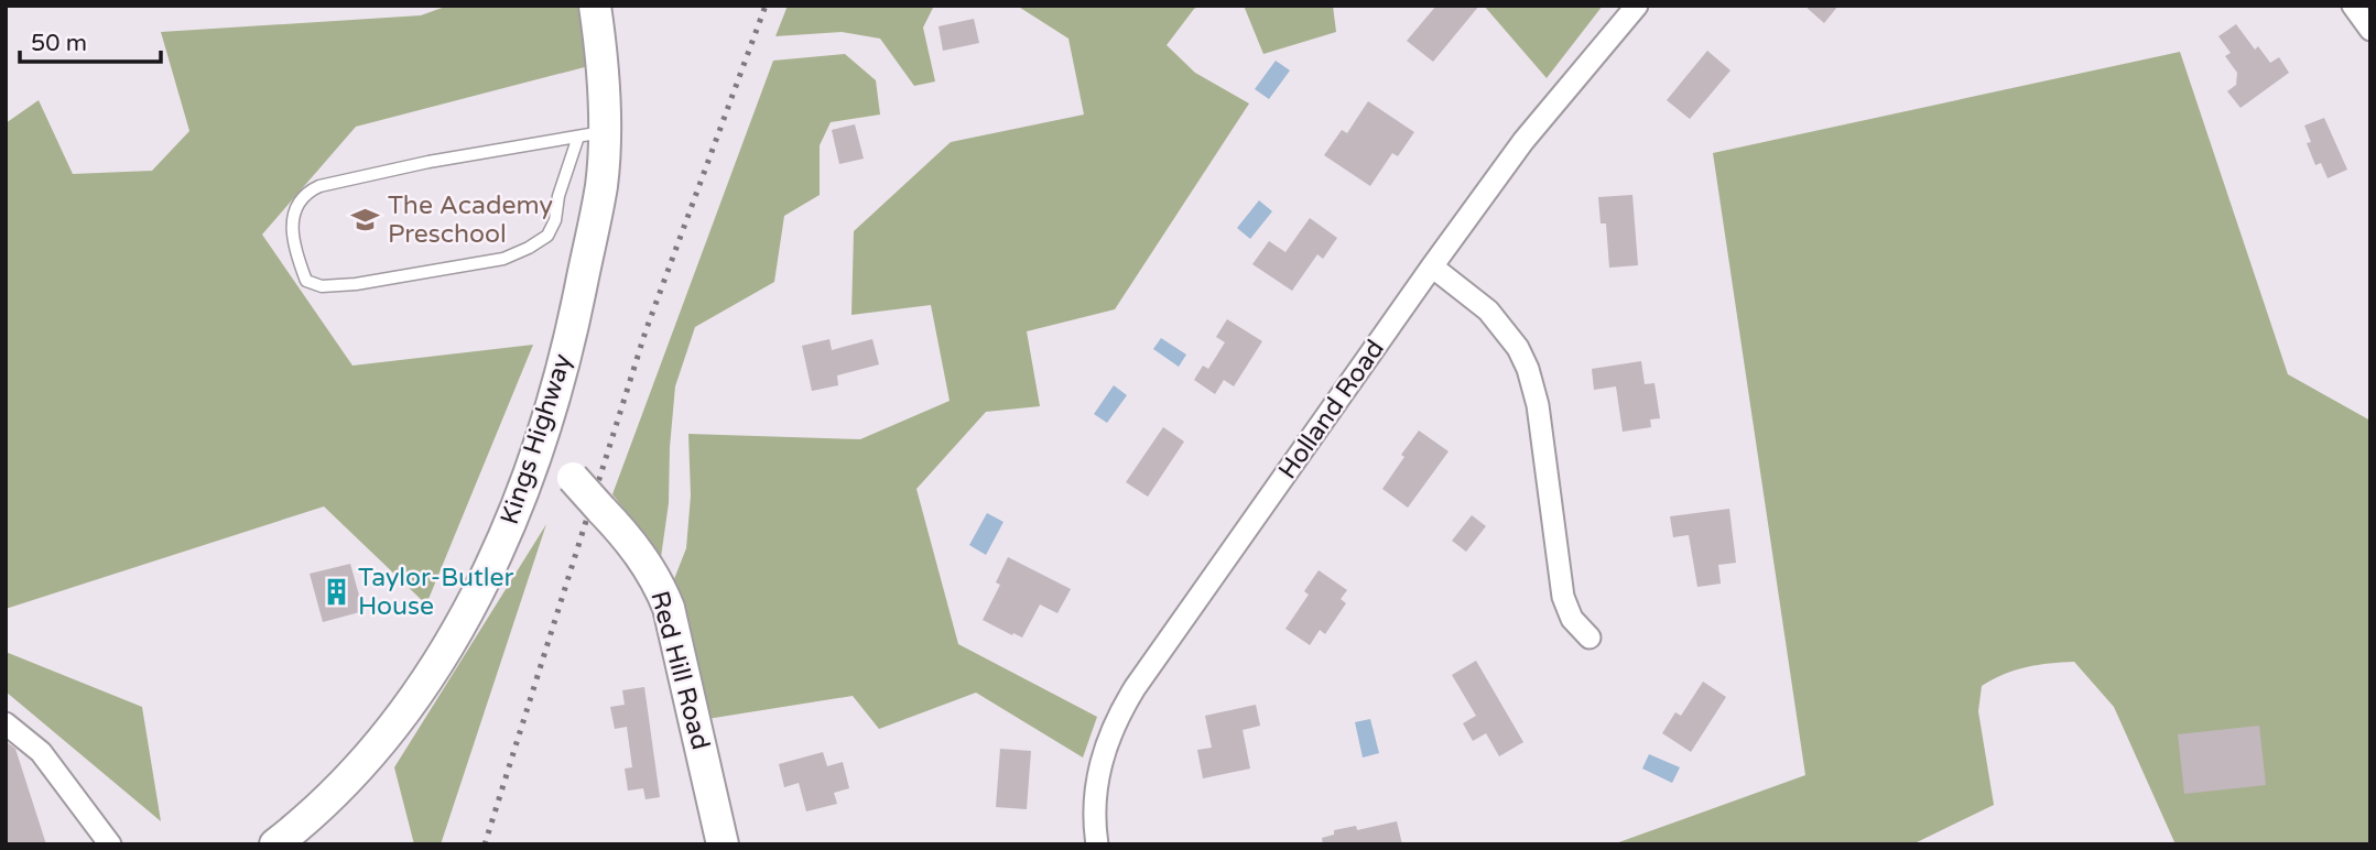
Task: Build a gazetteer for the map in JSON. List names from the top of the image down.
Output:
{
  "streets": {
    "street": ["Holland Road", "Kings Highway", "Red Hill Road"]
  },
  "crossings": [
    ["Kings Highway", "Red Hill Road"]
  ],
  "places": {
    "school or university": ["The Academy Preschool"],
    "building": ["Taylor-Butler House"]
  },
  "scale_bar": "50 m"
}
